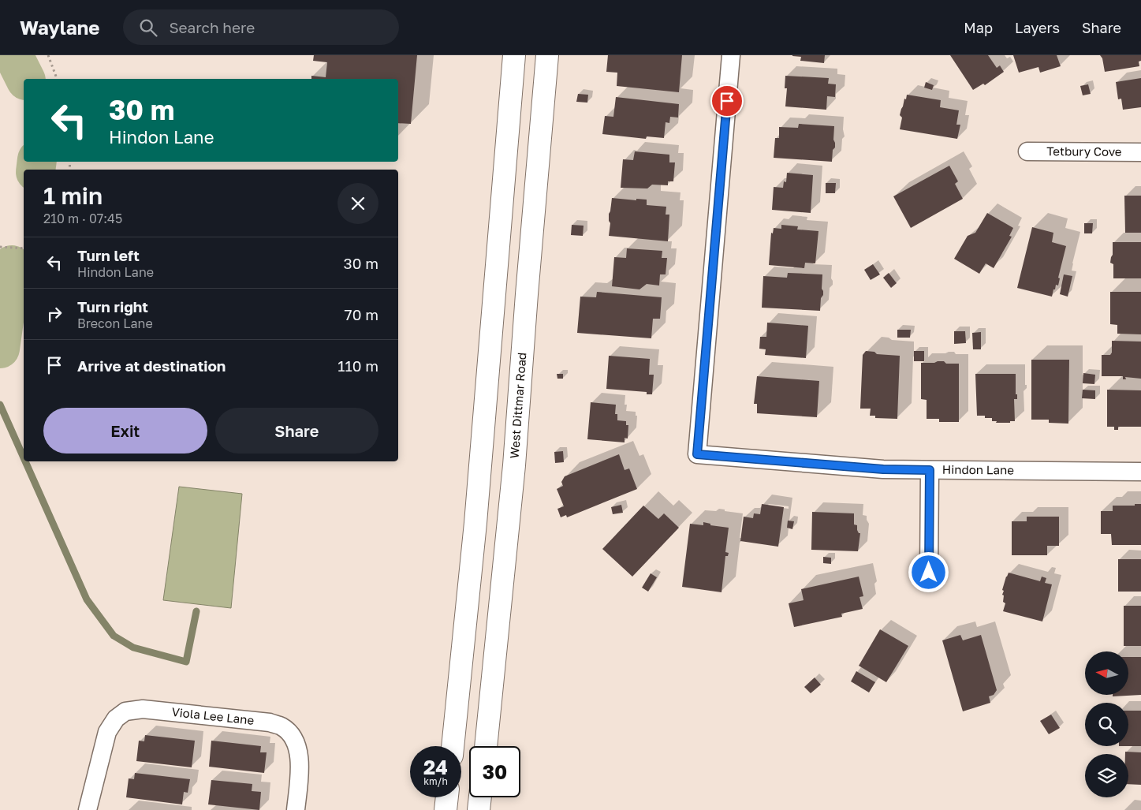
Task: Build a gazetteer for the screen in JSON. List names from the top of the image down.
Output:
{
  "streets": {
    "street": [
      "Tetbury Cove",
      "West Dittmar Road",
      "Hindon Lane",
      "Viola Lee Lane"
    ]
  },
  "north": "left",
  "page": {
    "header": "Waylane",
    "search": "Search here",
    "nav": ["Map", "Layers", "Share"],
    "turn": ["30 m", "Hindon Lane"],
    "heading": ["1 min", "210 m · 07:45"],
    "list": [
      {
        "name": "Turn left",
        "note": "Hindon Lane",
        "value": "30 m"
      },
      {
        "name": "Turn right",
        "note": "Brecon Lane",
        "value": "70 m"
      },
      {
        "name": "Arrive at destination",
        "value": "110 m"
      }
    ],
    "buttons": ["Exit", "Share"],
    "speed": "24 km/h",
    "limit": "30"
  }
}
